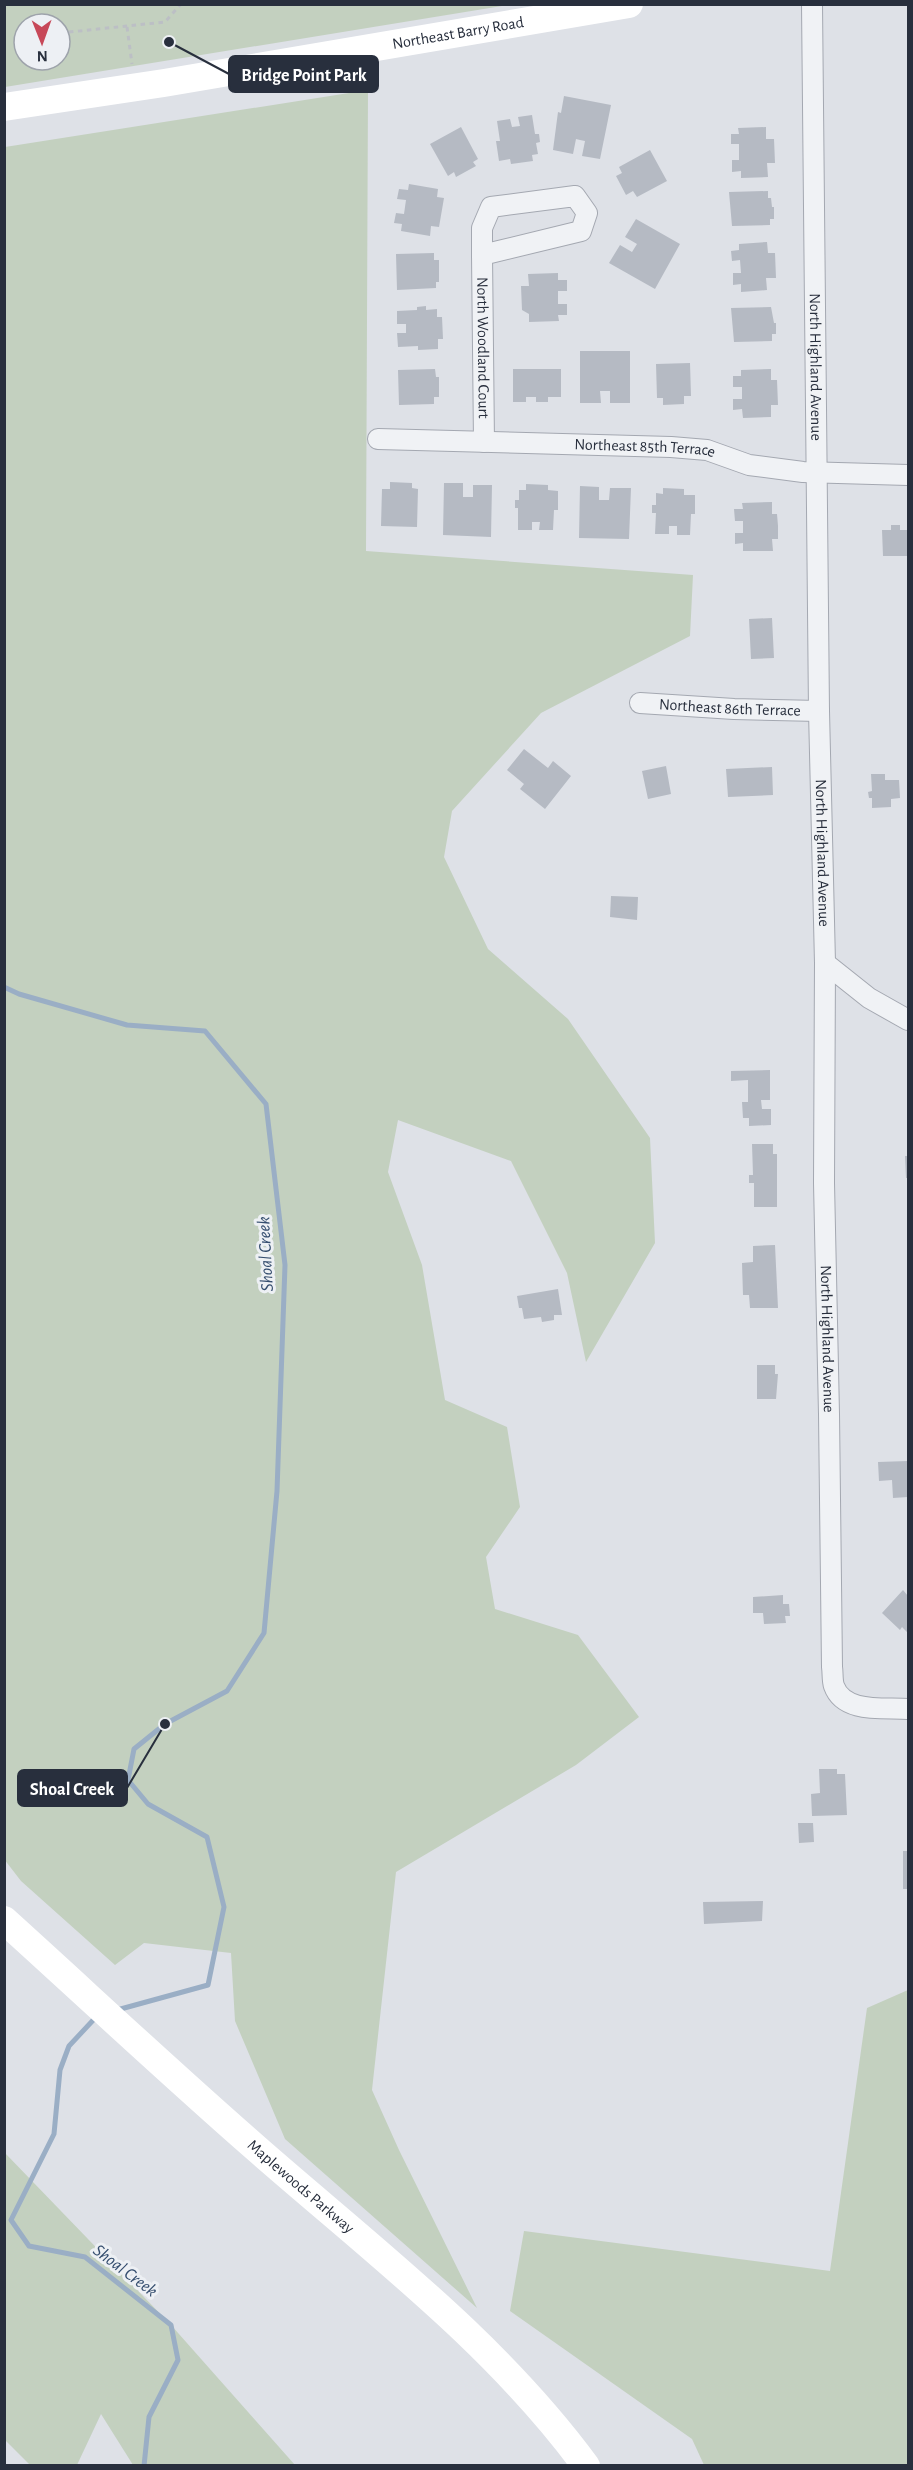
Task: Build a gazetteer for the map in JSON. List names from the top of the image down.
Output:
{
  "streets": {
    "main road": ["Northeast Barry Road", "Maplewoods Parkway"],
    "street": [
      "North Woodland Court",
      "North Highland Avenue",
      "Northeast 85th Terrace",
      "Northeast 86th Terrace"
    ]
  },
  "crossings": [
    ["North Woodland Court", "Northeast 85th Terrace"],
    ["North Highland Avenue", "Northeast 85th Terrace"],
    ["North Highland Avenue", "Northeast 86th Terrace"]
  ],
  "water": ["Shoal Creek"],
  "places": ["Bridge Point Park", "Shoal Creek"],
  "north": "bottom"
}
